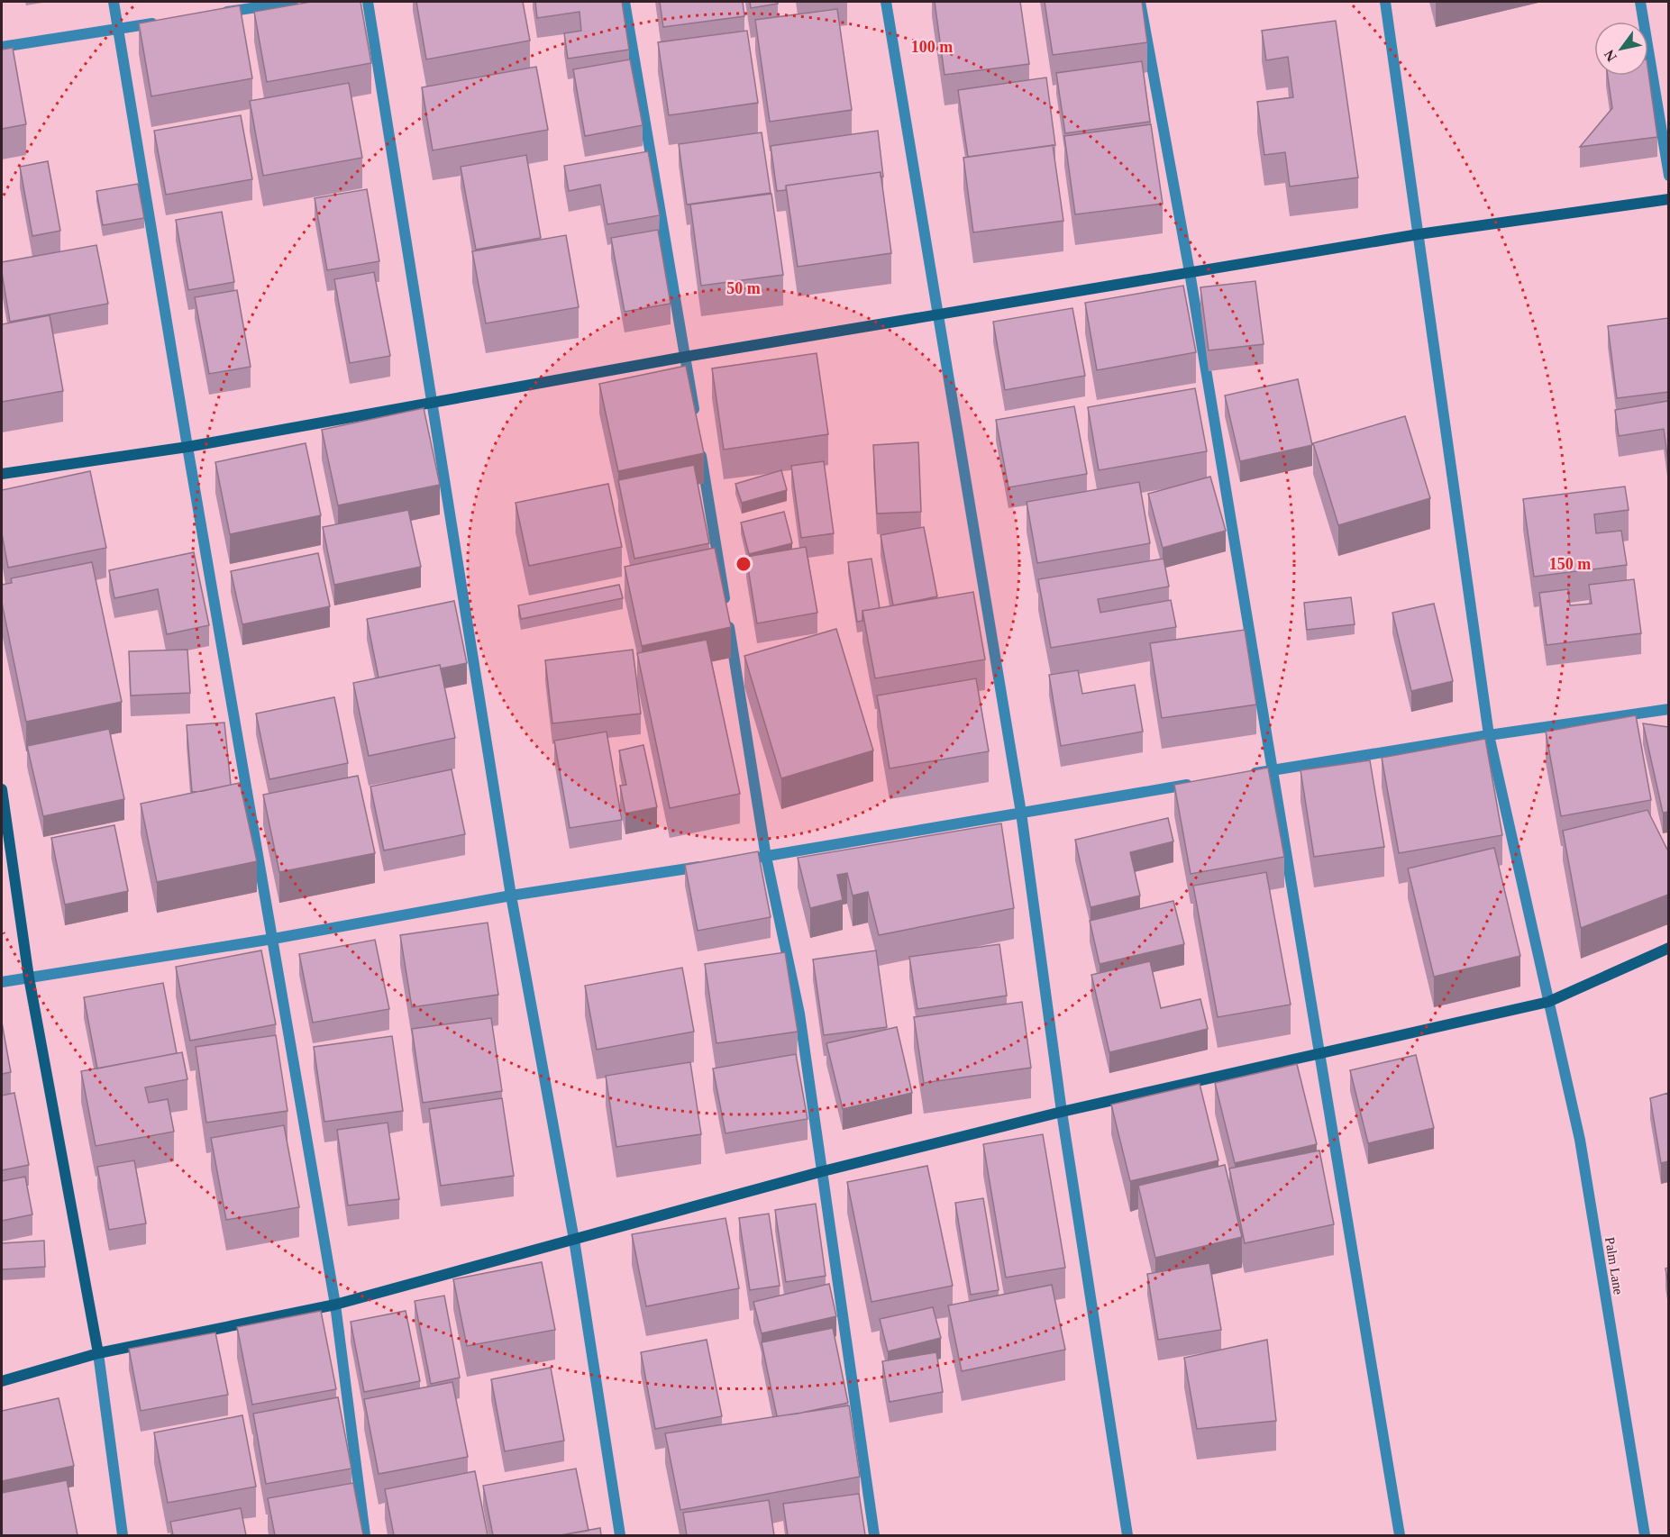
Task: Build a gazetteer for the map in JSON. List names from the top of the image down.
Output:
{
  "streets": {
    "street": ["Palm Lane"]
  },
  "north": "bottom left",
  "rings": ["100 m", "50 m", "150 m"]
}
